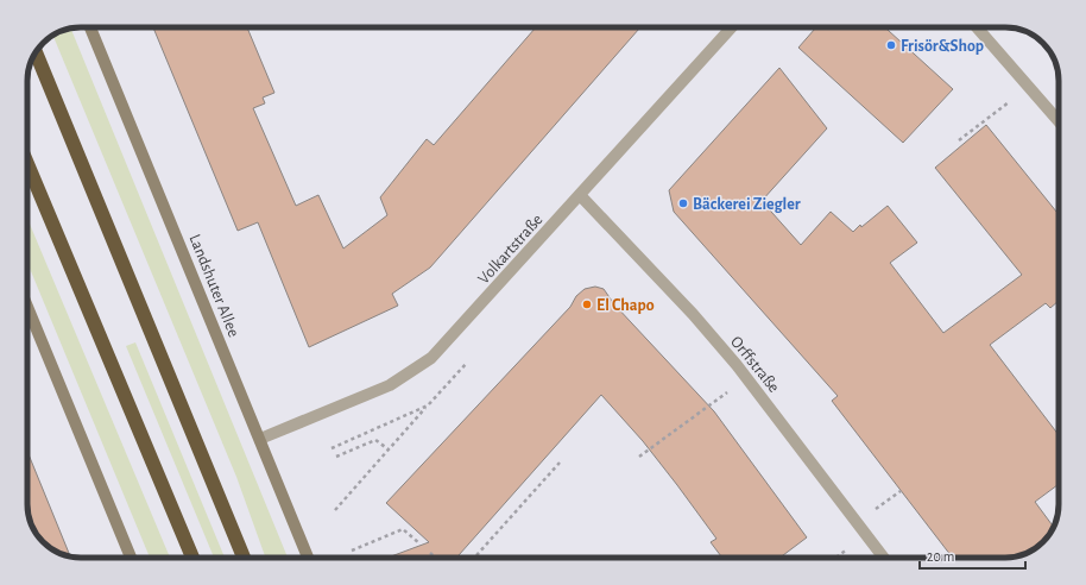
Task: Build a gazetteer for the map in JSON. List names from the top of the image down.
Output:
{
  "streets": {
    "main road": ["Landshuter Allee"],
    "street": ["Volkartstraße", "Orffstraße"]
  },
  "crossings": [
    ["Volkartstraße", "Landshuter Allee"],
    ["Volkartstraße", "Orffstraße"]
  ],
  "places": ["Frisör&Shop", "Bäckerei Ziegler", "El Chapo"],
  "scale_bar": "20 m"
}
